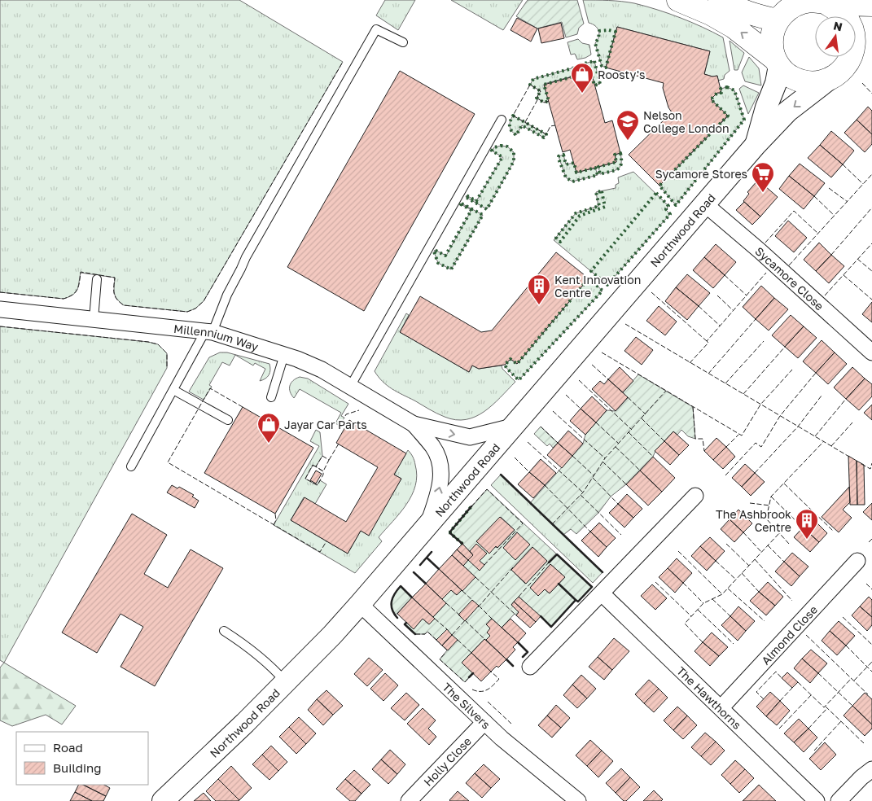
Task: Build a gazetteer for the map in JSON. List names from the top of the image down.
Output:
{
  "streets": {
    "street": [
      "Northwood Road",
      "Sycamore Close",
      "Millennium Way",
      "Almond Close",
      "The Hawthorns",
      "The Silvers",
      "Holly Close"
    ]
  },
  "crossings": [
    ["Northwood Road", "Sycamore Close"],
    ["Northwood Road", "Millennium Way"],
    ["Northwood Road", "The Silvers"],
    ["Almond Close", "The Hawthorns"],
    ["The Silvers", "Holly Close"]
  ],
  "places": {
    "shop": ["Roosty's", "Jayar Car Parts"],
    "school or university": ["Nelson College London"],
    "supermarket": ["Sycamore Stores"],
    "building": ["Kent Innovation Centre", "The Ashbrook Centre"]
  },
  "legend": ["Road", "Building"],
  "north": "top"
}
